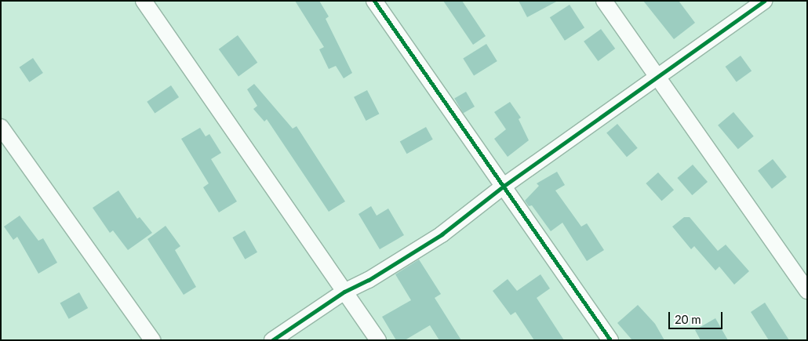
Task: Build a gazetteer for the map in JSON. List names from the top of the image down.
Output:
{
  "scale_bar": "20 m"
}
